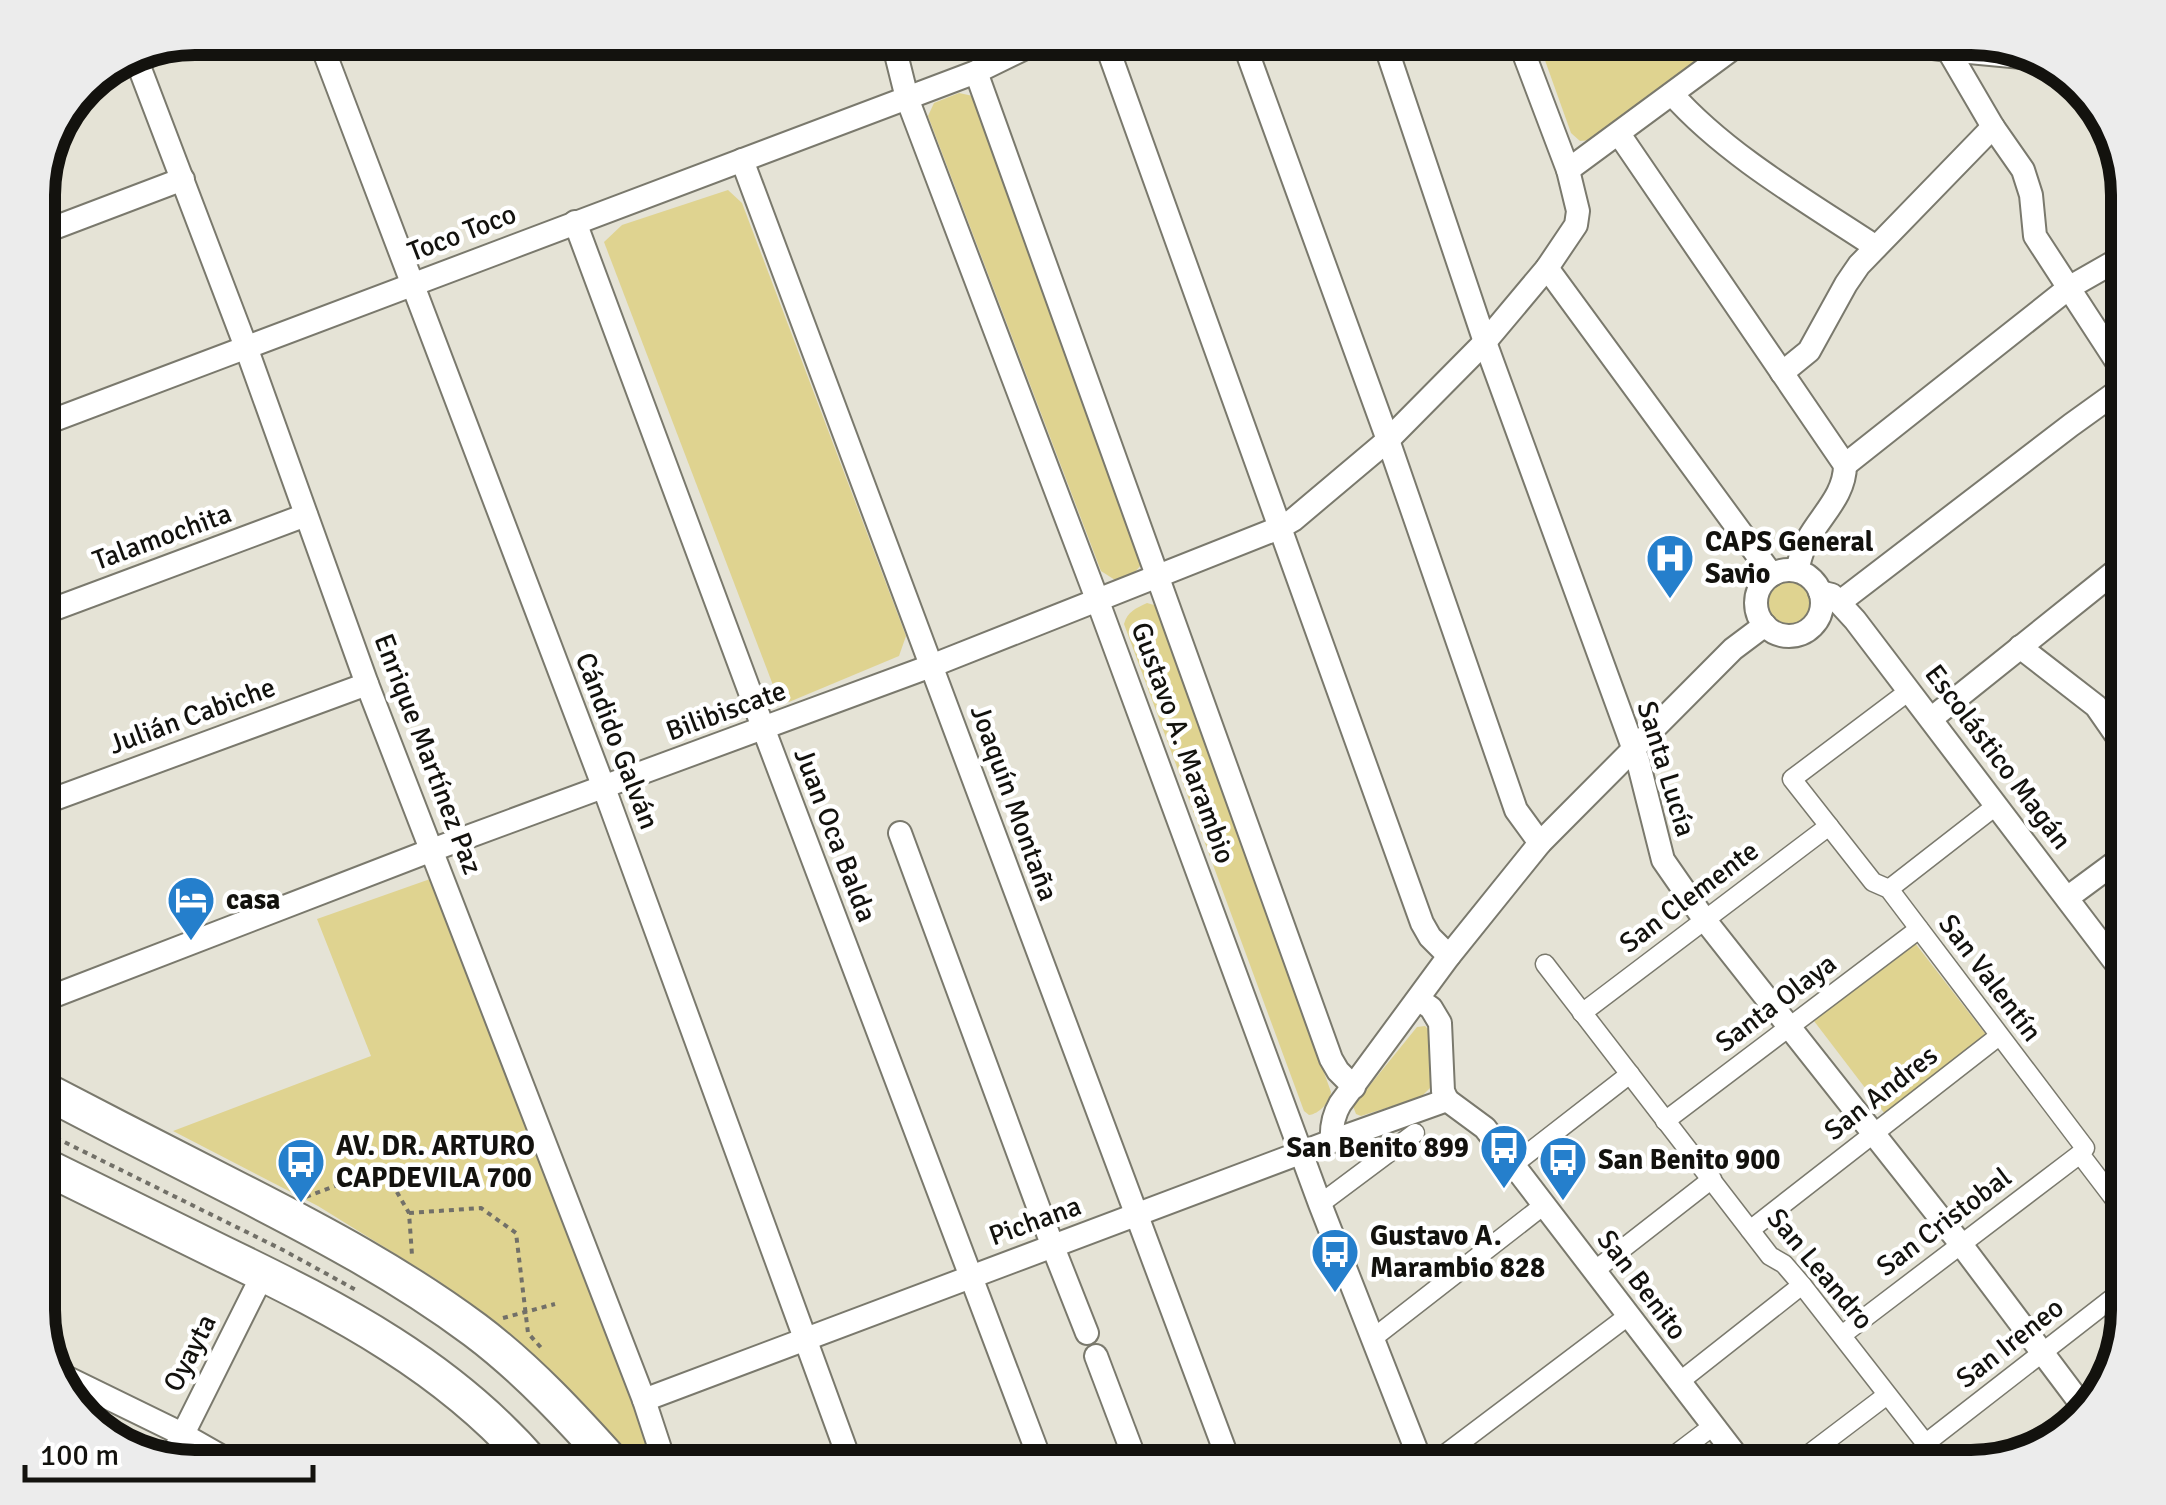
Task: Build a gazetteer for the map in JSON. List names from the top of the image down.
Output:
{
  "streets": {
    "street": [
      "Toco Toco",
      "Talamochita",
      "Bilibiscate",
      "Julián Cabiche",
      "Cándido Galván",
      "Gustavo A. Marambio",
      "Enrique Martínez Paz",
      "Escolástico Magán",
      "Santa Lucía",
      "Joaquín Montaña",
      "Juan Oca Balda",
      "San Clemente",
      "San Valentín",
      "Santa Olaya",
      "San Andres",
      "Pichana",
      "San Cristobal",
      "San Leandro",
      "San Benito",
      "San Ireneo",
      "Oyayta"
    ]
  },
  "crossings": [
    ["Toco Toco", "Cándido Galván"],
    ["Toco Toco", "Gustavo A. Marambio"],
    ["Toco Toco", "Enrique Martínez Paz"],
    ["Toco Toco", "Joaquín Montaña"],
    ["Toco Toco", "Juan Oca Balda"],
    ["Talamochita", "Enrique Martínez Paz"],
    ["Bilibiscate", "Cándido Galván"],
    ["Bilibiscate", "Gustavo A. Marambio"],
    ["Bilibiscate", "Enrique Martínez Paz"],
    ["Bilibiscate", "Santa Lucía"],
    ["Bilibiscate", "Joaquín Montaña"],
    ["Bilibiscate", "Juan Oca Balda"],
    ["Julián Cabiche", "Enrique Martínez Paz"],
    ["Cándido Galván", "Pichana"],
    ["Gustavo A. Marambio", "Pichana"],
    ["Enrique Martínez Paz", "Pichana"],
    ["Escolástico Magán", "San Valentín"],
    ["Santa Lucía", "San Clemente"],
    ["Santa Lucía", "Santa Olaya"],
    ["Santa Lucía", "San Andres"],
    ["Santa Lucía", "San Cristobal"],
    ["Santa Lucía", "San Ireneo"],
    ["Joaquín Montaña", "Pichana"],
    ["Juan Oca Balda", "Pichana"],
    ["San Clemente", "San Valentín"],
    ["San Clemente", "San Leandro"],
    ["San Valentín", "Santa Olaya"],
    ["San Valentín", "San Andres"],
    ["San Valentín", "San Cristobal"],
    ["Santa Olaya", "San Leandro"],
    ["San Andres", "San Leandro"],
    ["Pichana", "San Benito"],
    ["San Cristobal", "San Leandro"],
    ["San Leandro", "San Ireneo"]
  ],
  "places": {
    "hospital": ["CAPS General Savio"],
    "hotel": ["casa"],
    "bus stop": [
      "San Benito 899",
      "San Benito 900",
      "AV. DR. ARTURO CAPDEVILA 700",
      "Gustavo A. Marambio 828"
    ]
  },
  "scale_bar": "100 m"
}
